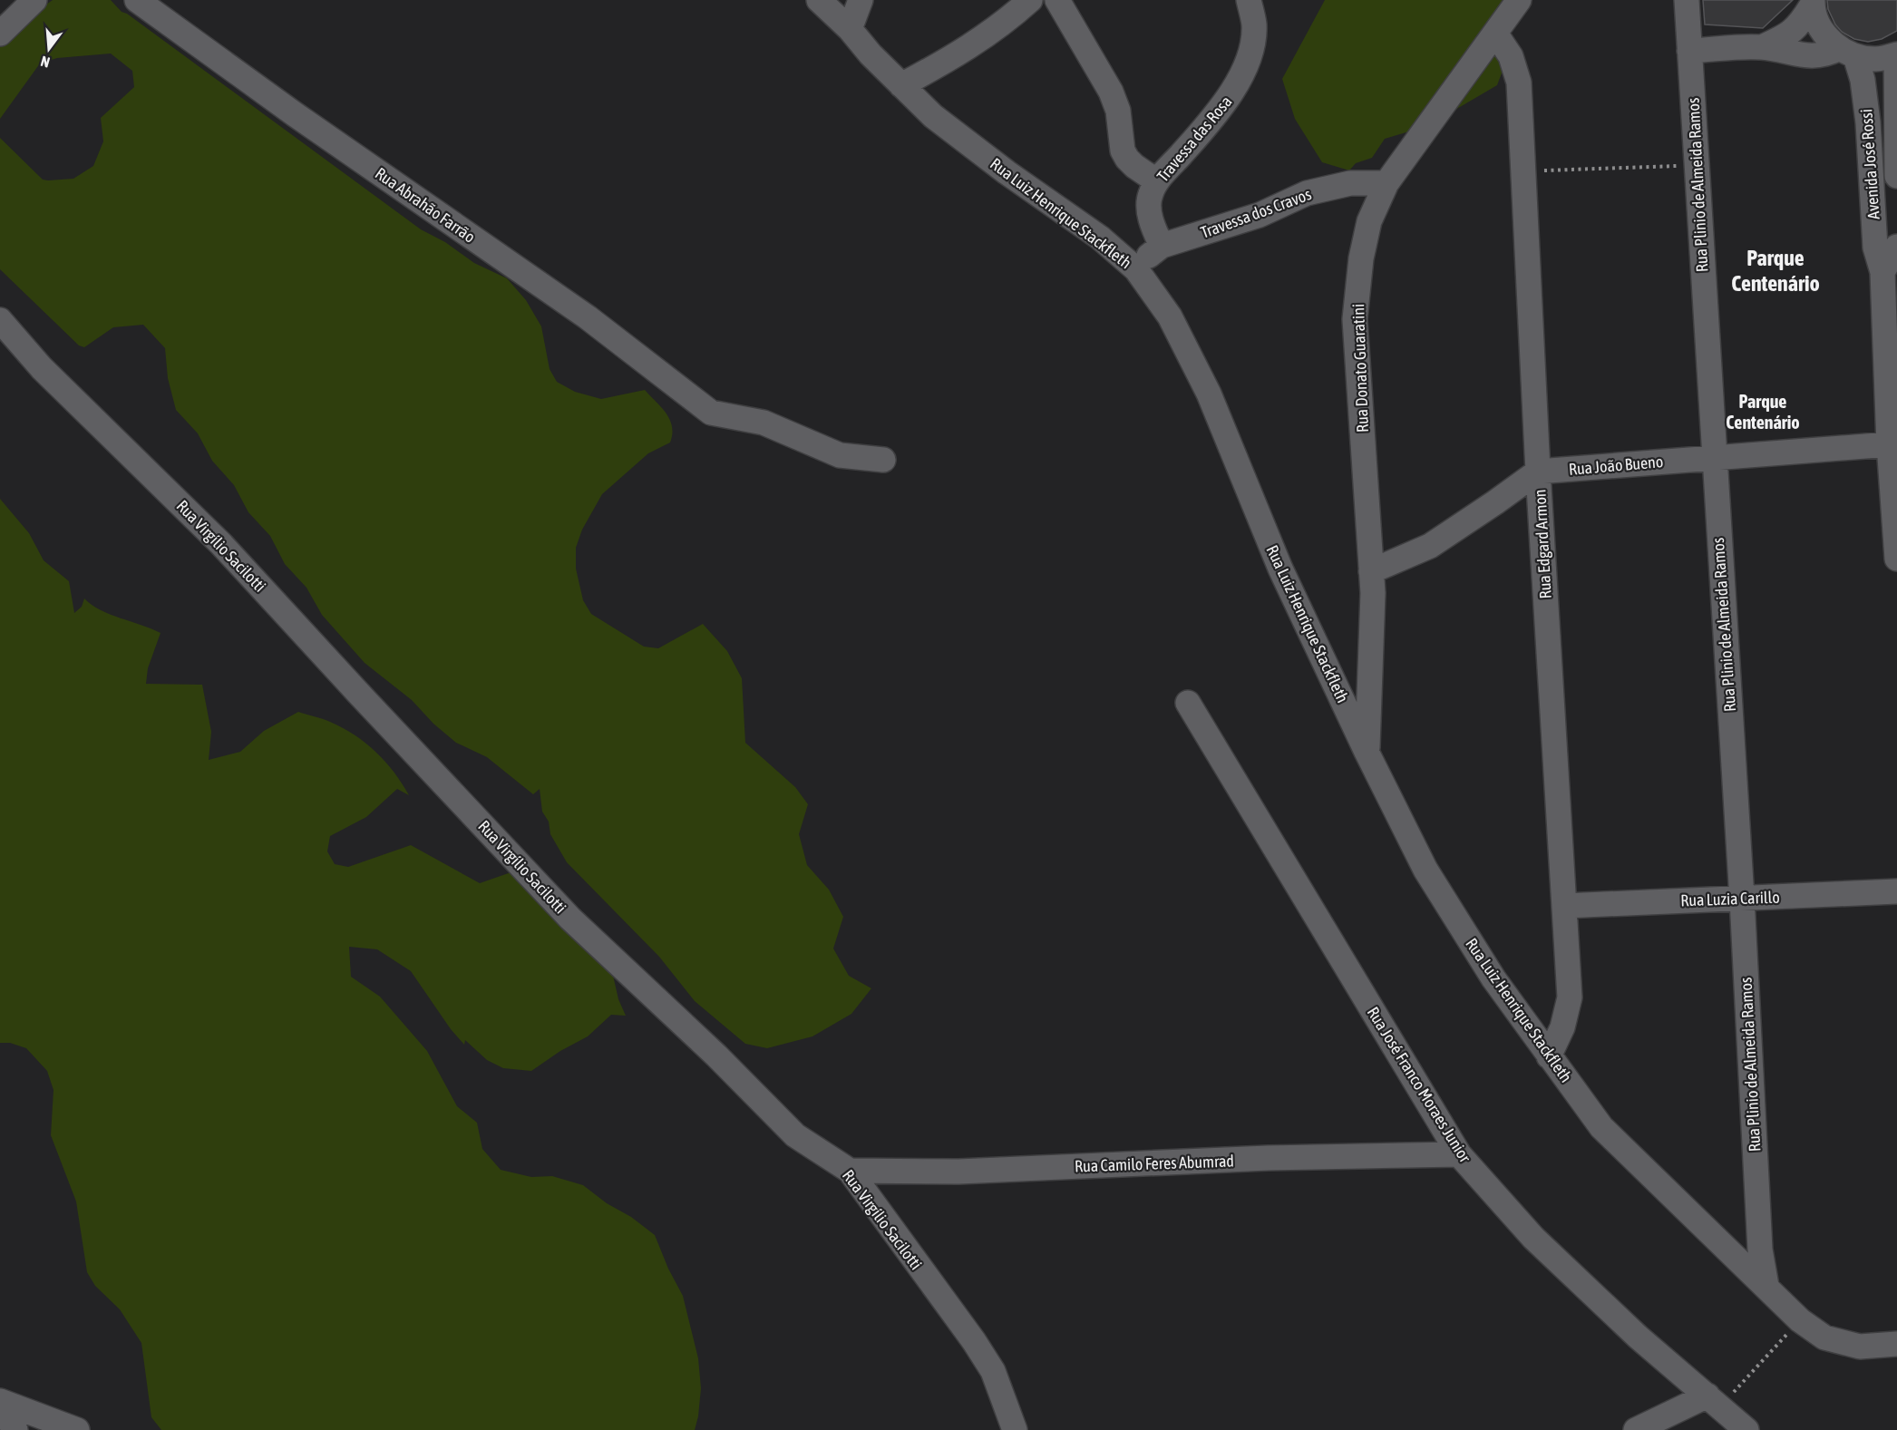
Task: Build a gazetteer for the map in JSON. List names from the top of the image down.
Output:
{
  "streets": {
    "street": [
      "Travessa das Rosa",
      "Avenida José Rossi",
      "Rua Plinio de Almeida Ramos",
      "Rua Abrahão Farrão",
      "Rua Luiz Henrique Stackfleth",
      "Travessa dos Cravos",
      "Rua Donato Guaratini",
      "Rua João Bueno",
      "Rua Edgard Armon",
      "Rua Virgílio Sacilotti",
      "Rua Luzia Carillo",
      "Rua José Franco Moraes Junior",
      "Rua Camilo Feres Abumrad"
    ]
  },
  "crossings": [
    ["Travessa das Rosa", "Travessa dos Cravos"],
    ["Avenida José Rossi", "Rua João Bueno"],
    ["Rua Plinio de Almeida Ramos", "Rua Luiz Henrique Stackfleth"],
    ["Rua Plinio de Almeida Ramos", "Rua João Bueno"],
    ["Rua Plinio de Almeida Ramos", "Rua Luzia Carillo"],
    ["Rua Luiz Henrique Stackfleth", "Travessa dos Cravos"],
    ["Rua Luiz Henrique Stackfleth", "Rua Donato Guaratini"],
    ["Rua Luiz Henrique Stackfleth", "Rua Edgard Armon"],
    ["Travessa dos Cravos", "Rua Donato Guaratini"],
    ["Rua Donato Guaratini", "Rua Edgard Armon"],
    ["Rua João Bueno", "Rua Edgard Armon"],
    ["Rua Edgard Armon", "Rua Luzia Carillo"],
    ["Rua Virgílio Sacilotti", "Rua Camilo Feres Abumrad"],
    ["Rua José Franco Moraes Junior", "Rua Camilo Feres Abumrad"]
  ],
  "districts": ["Parque Centenário", "Parque Centenário"],
  "north": "bottom"
}
